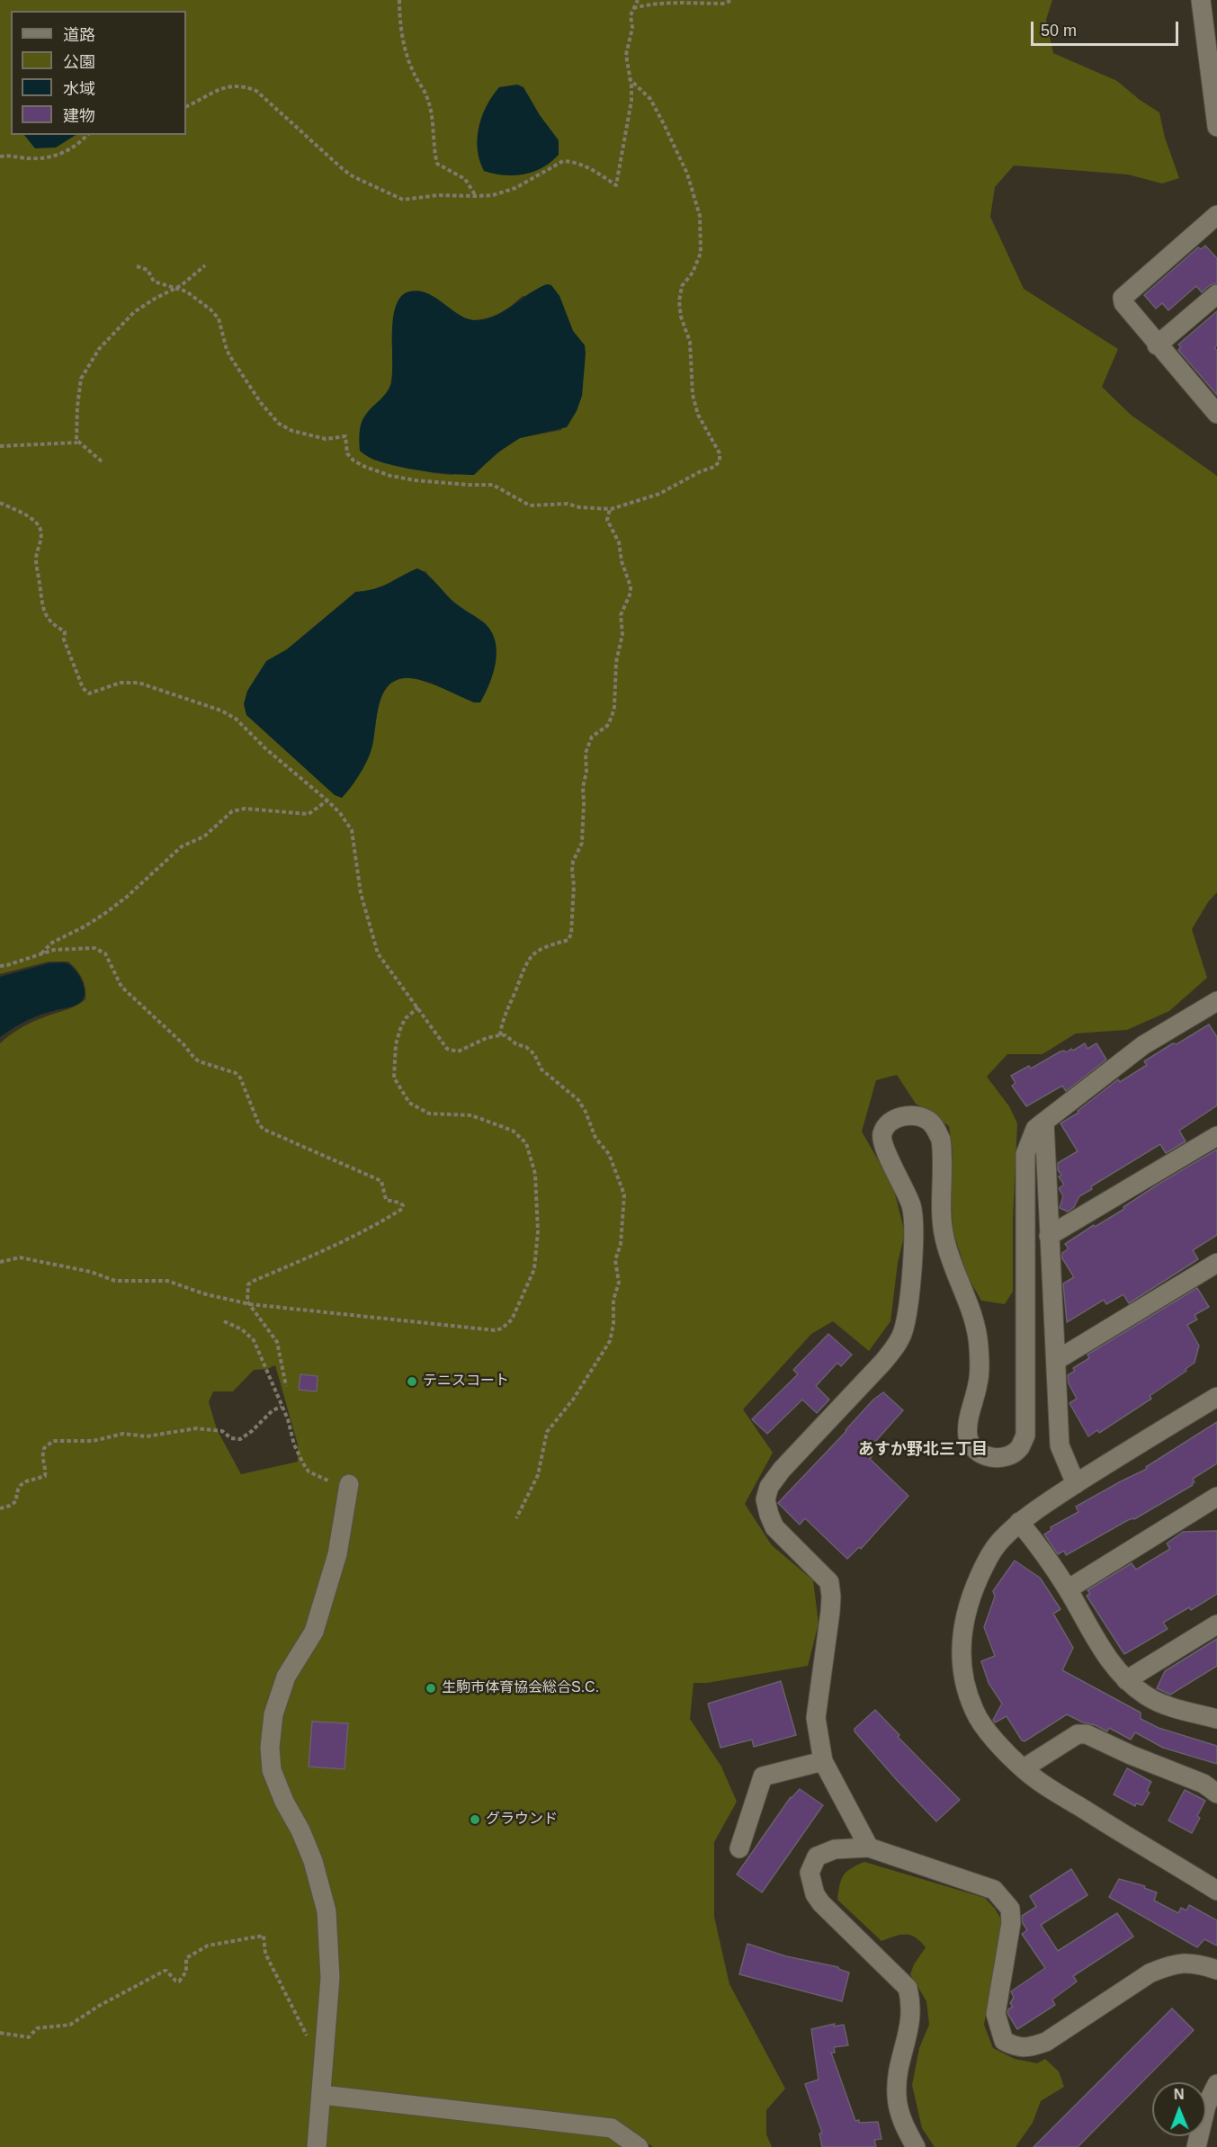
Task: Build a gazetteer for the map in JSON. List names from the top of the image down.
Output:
{
  "districts": ["あすか野北三丁目"],
  "places": ["テニスコート", "生駒市体育協会総合S.C.", "グラウンド"],
  "legend": [
    "道路",
    "公園",
    "水域",
    "建物"
  ],
  "scale_bar": "50 m",
  "north": "top"
}
